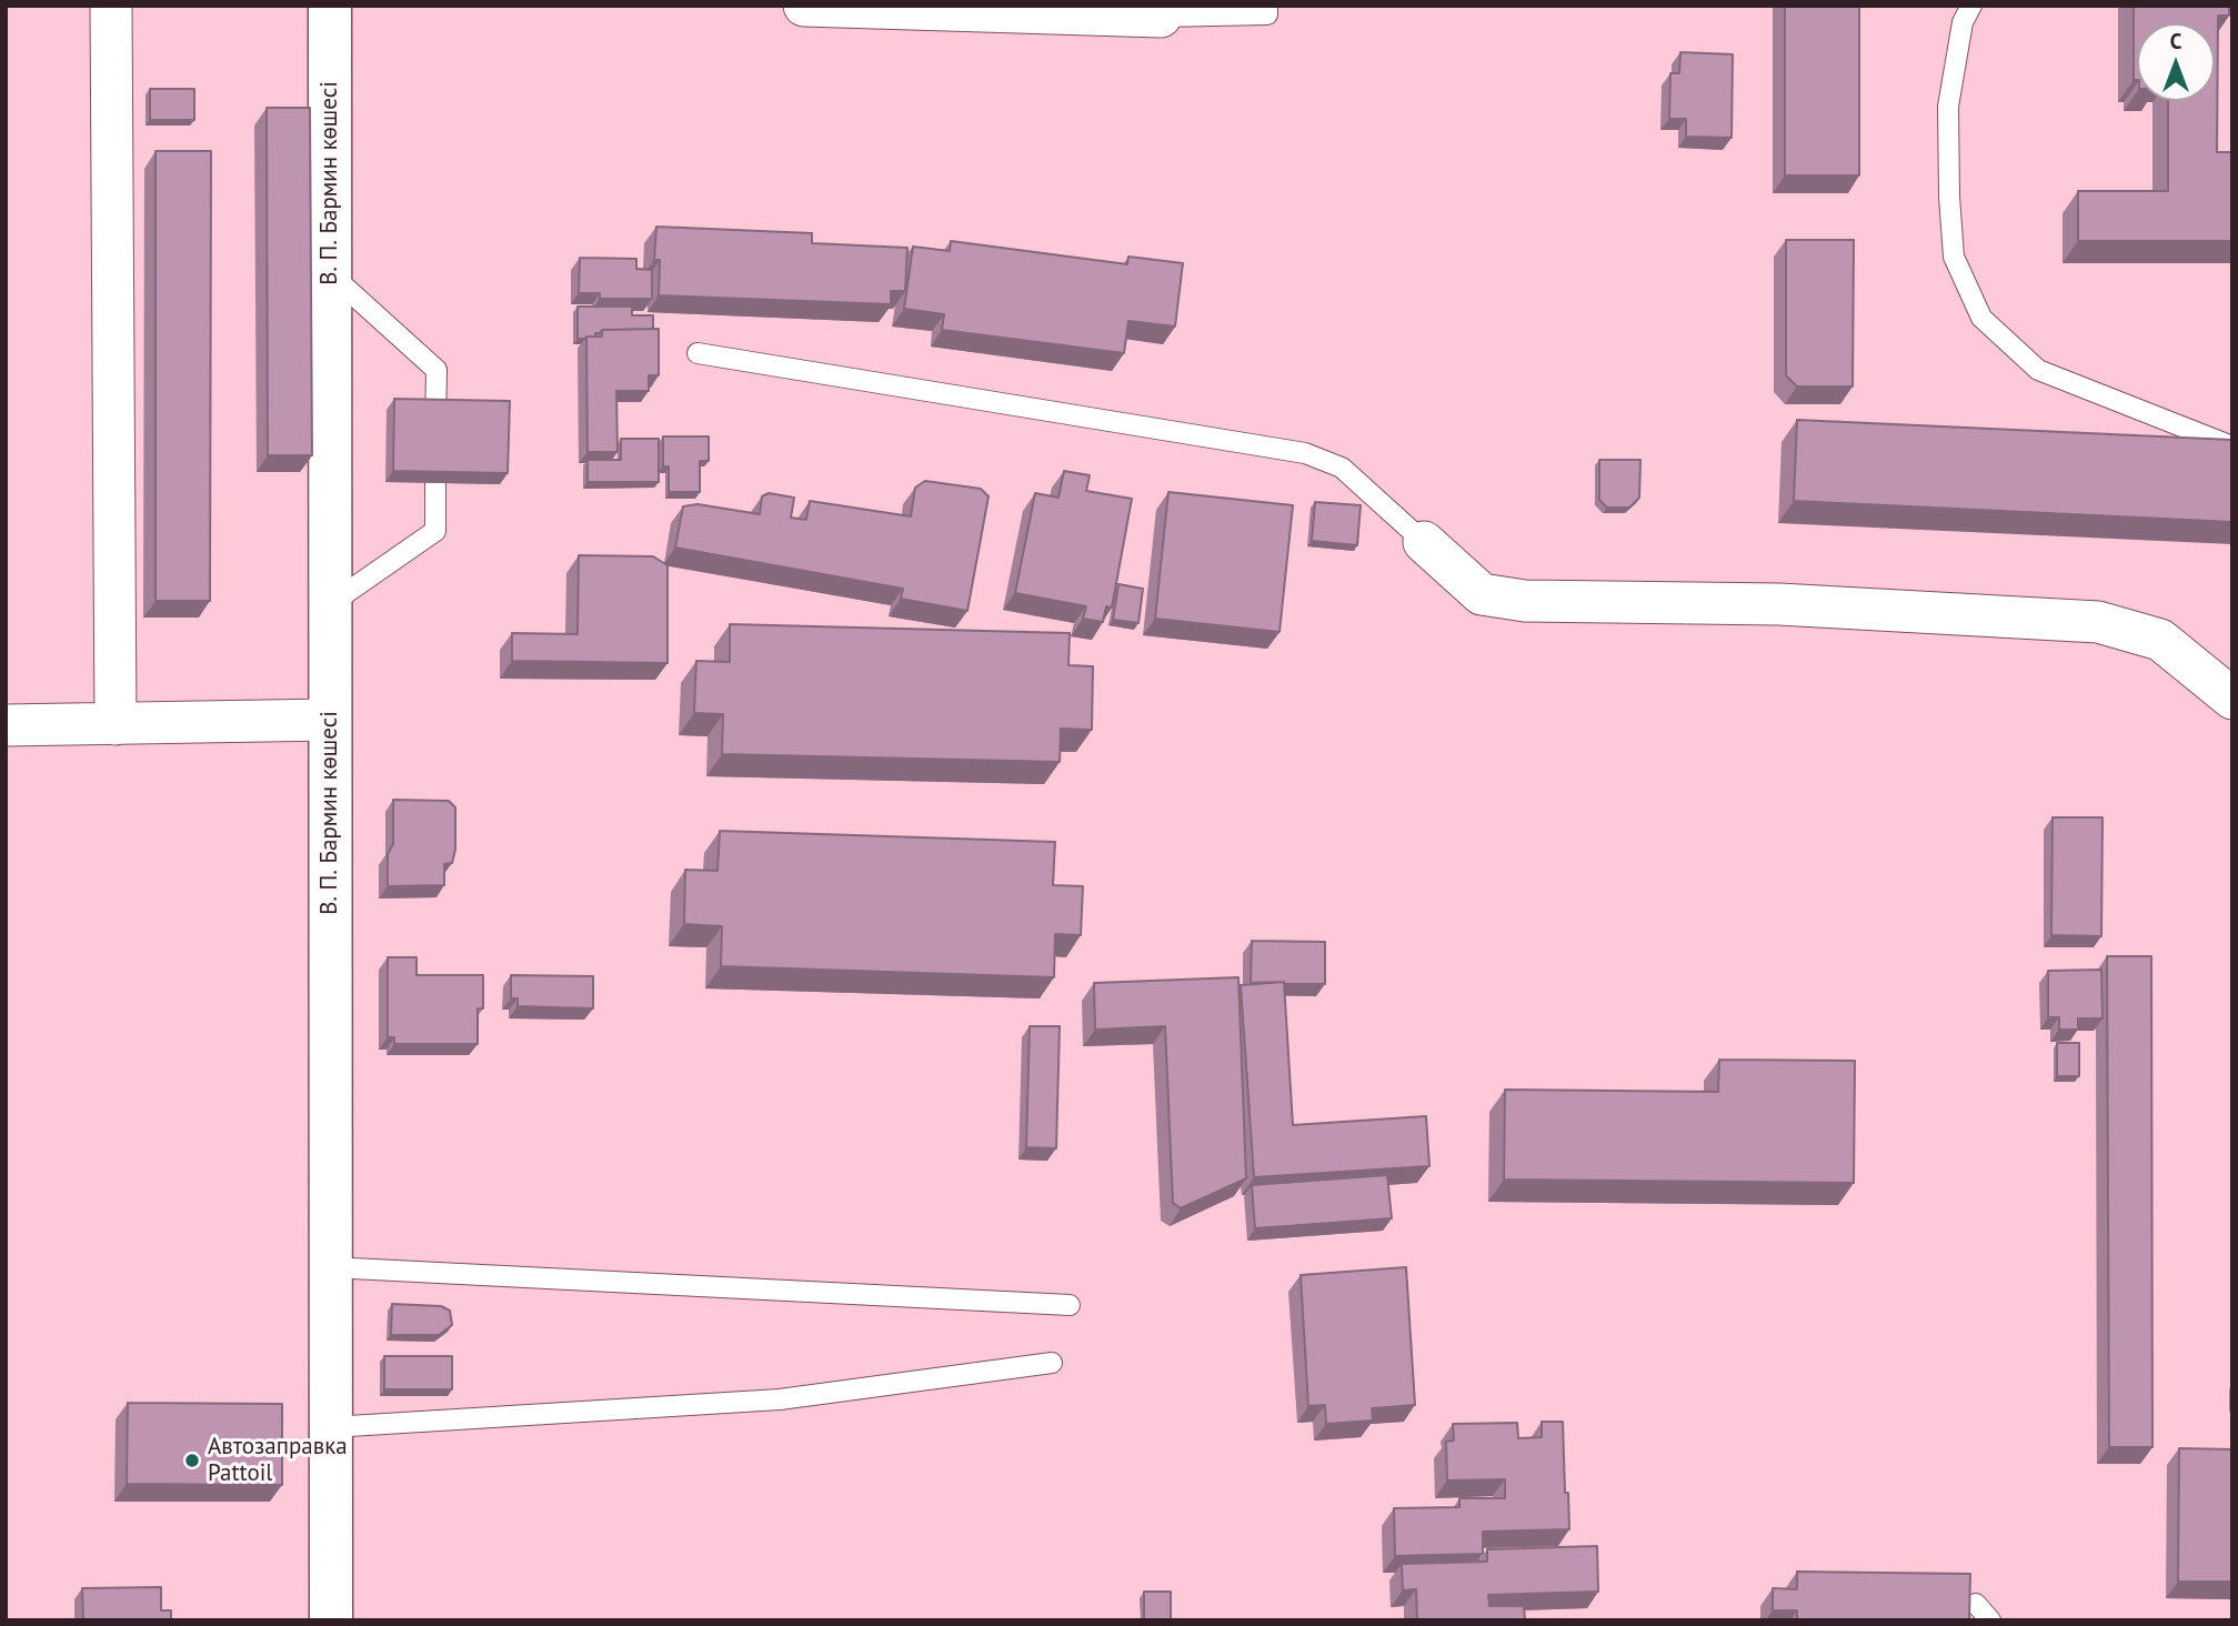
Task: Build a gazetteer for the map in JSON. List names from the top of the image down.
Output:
{
  "streets": {
    "street": ["В. П. Бармин көшесі"]
  },
  "places": ["Автозаправка Pattoil"],
  "north": "top"
}
